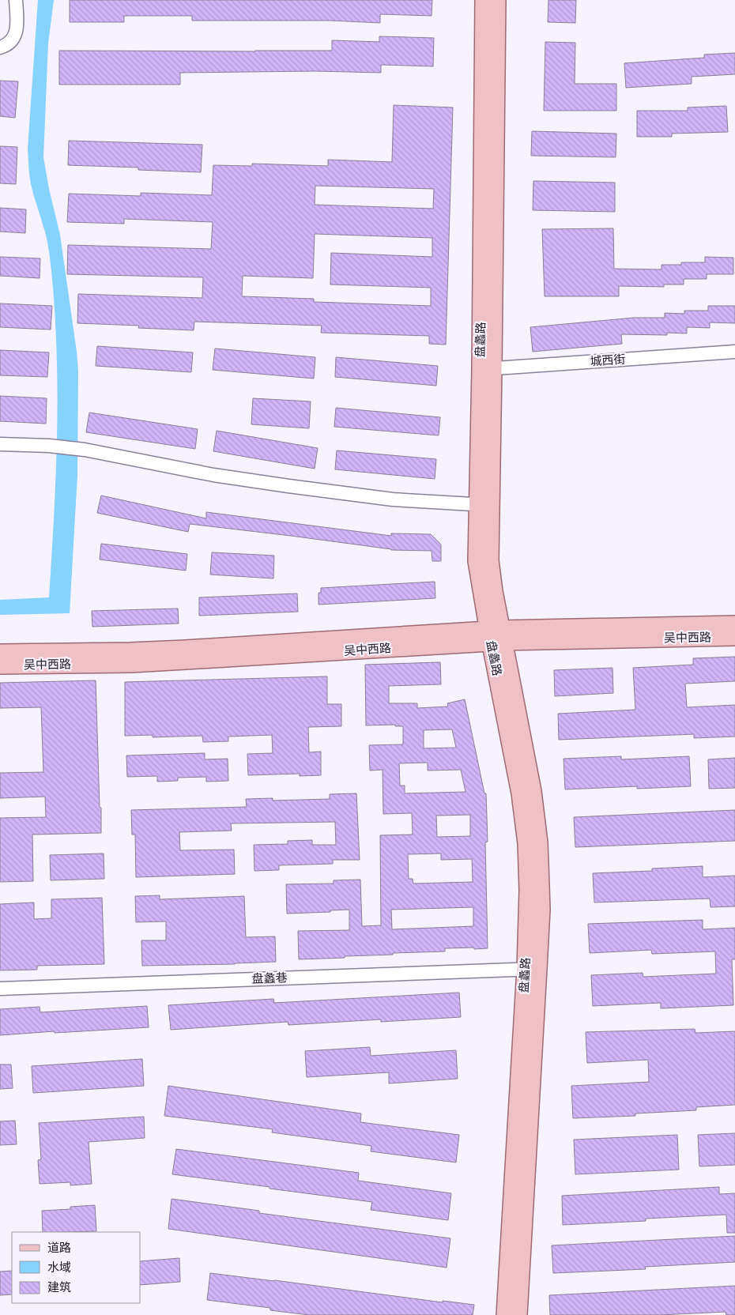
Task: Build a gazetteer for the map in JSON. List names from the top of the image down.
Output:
{
  "streets": {
    "main road": ["盘蠡路", "吴中西路"],
    "street": ["城西街", "盘蠡巷"]
  },
  "crossings": [
    ["盘蠡路", "城西街"],
    ["盘蠡路", "吴中西路"],
    ["盘蠡路", "盘蠡巷"]
  ],
  "legend": ["道路", "水域", "建筑"]
}
